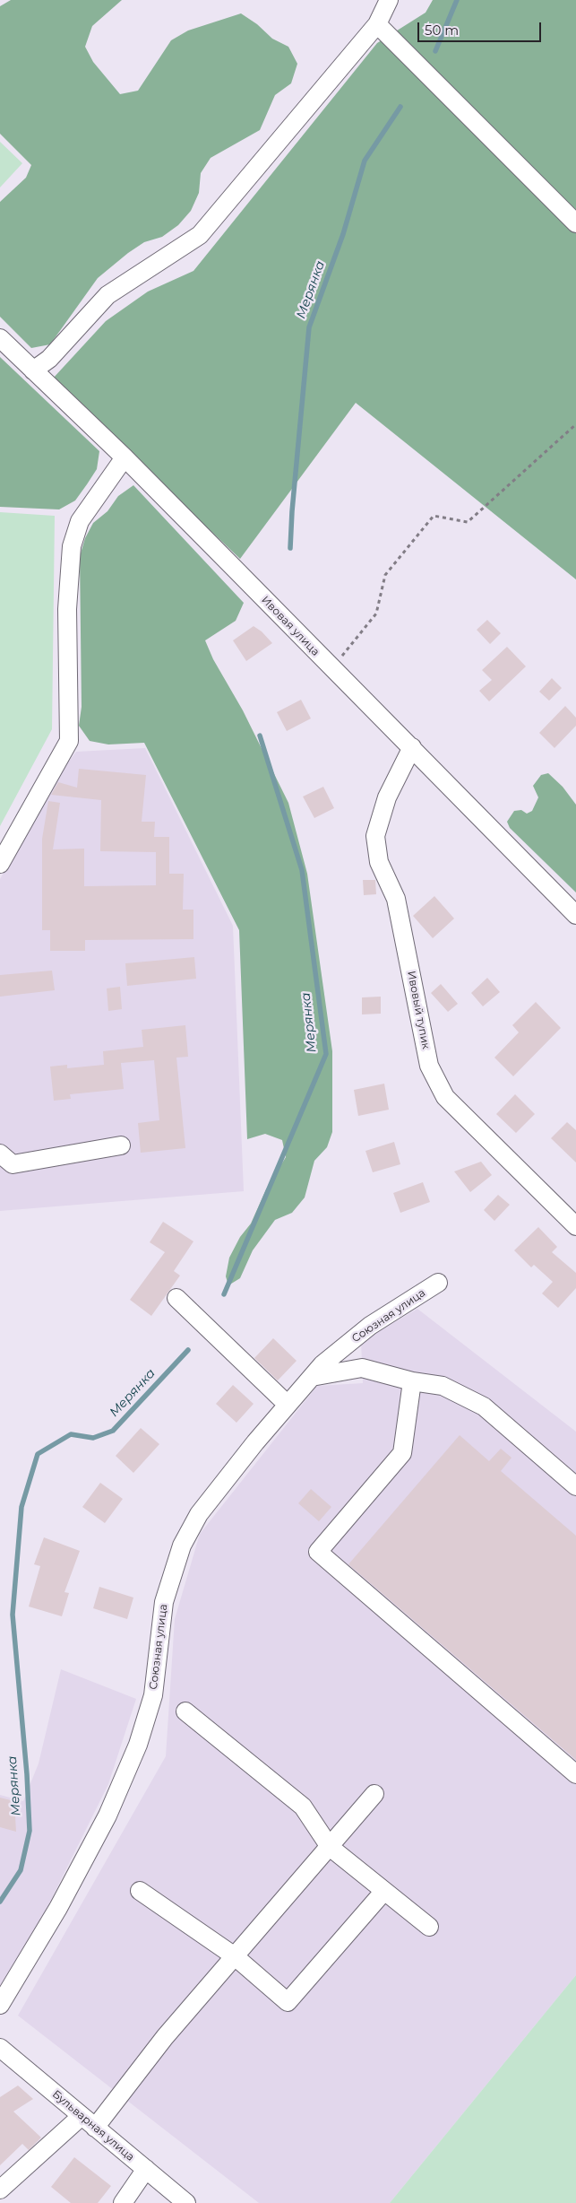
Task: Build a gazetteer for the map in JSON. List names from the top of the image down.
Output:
{
  "streets": {
    "street": [
      "Ивовая улица",
      "Ивовый тупик",
      "Союзная улица",
      "Бульварная улица"
    ]
  },
  "crossings": [
    ["Ивовая улица", "Ивовый тупик"]
  ],
  "water": ["Мерянка"],
  "scale_bar": "50 m"
}
